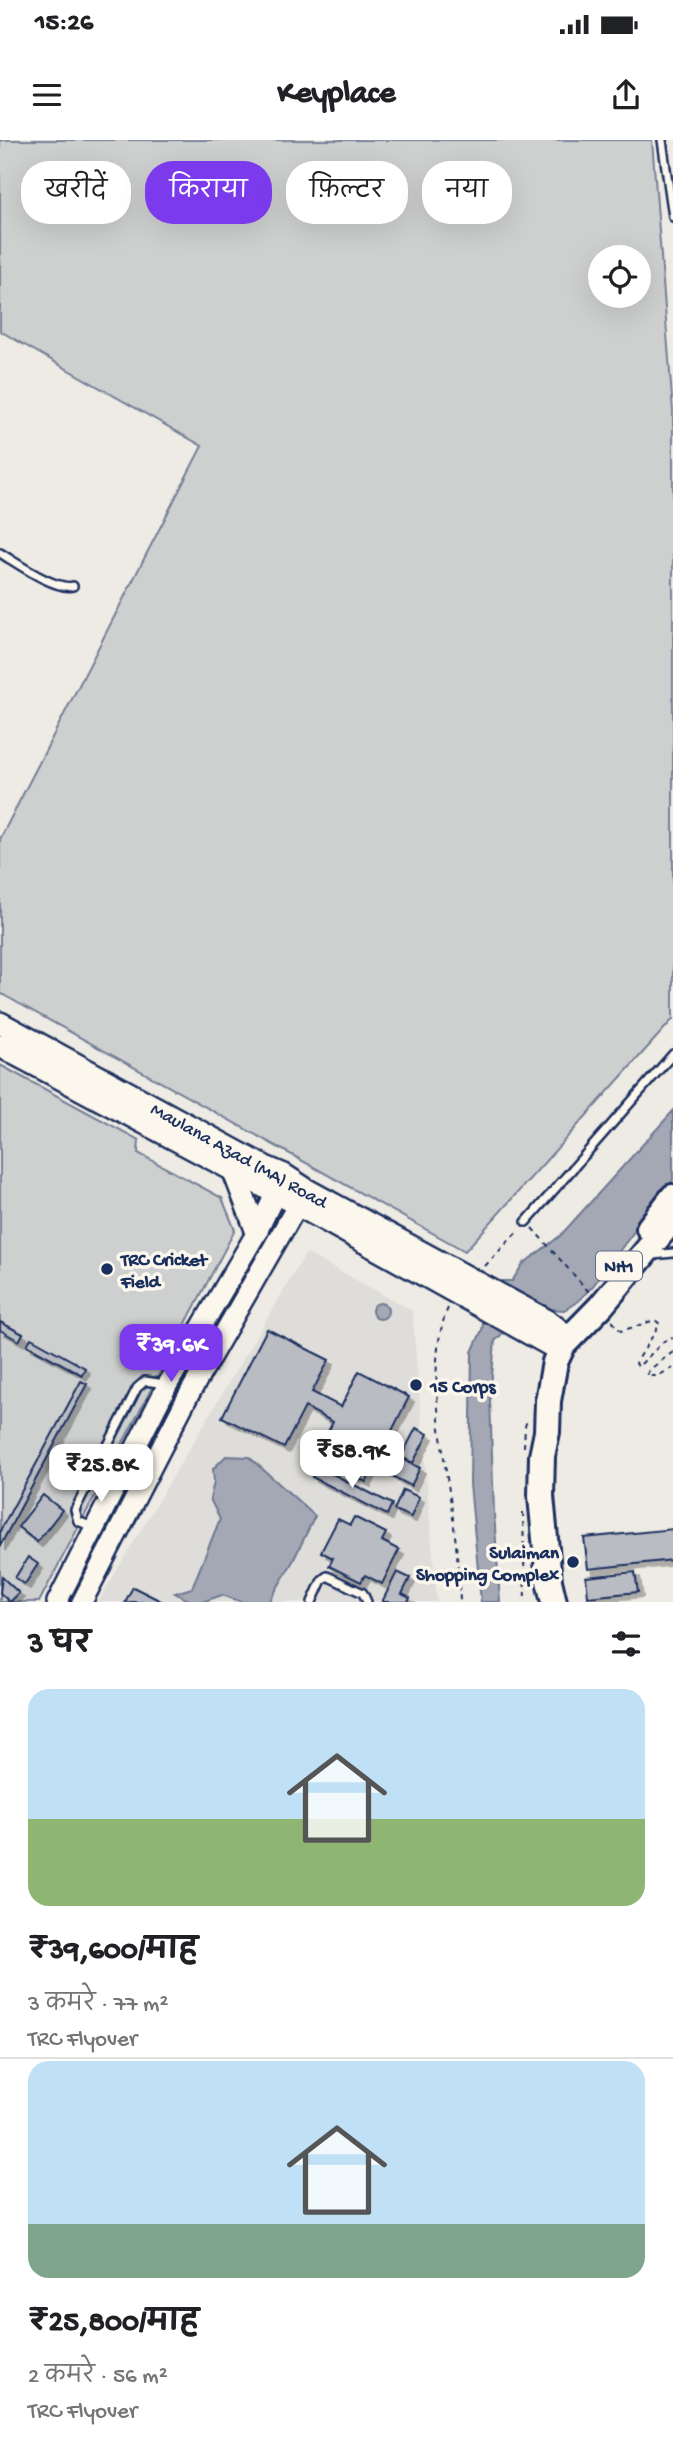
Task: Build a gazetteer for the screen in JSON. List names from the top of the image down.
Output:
{
  "streets": {
    "highway": ["NH1"],
    "main road": ["Maulana Azad (MA) Road"]
  },
  "crossings": [
    ["Maulana Azad (MA) Road", "NH1"]
  ],
  "places": ["TRC Cricket Field", "15 Corps", "Sulaiman Shopping Complex"],
  "page": {
    "status": "15:26",
    "header": "Keyplace",
    "chip": [
      "खरीदें",
      "किराया",
      "फ़िल्टर",
      "नया"
    ],
    "price": ["₹39.6K", "₹58.9K", "₹25.8K"],
    "heading": "3 घर",
    "list": [
      {
        "name": "₹39,600/माह",
        "note": "3 कमरे · 77 m² · TRC Flyover"
      },
      {
        "name": "₹25,800/माह",
        "note": "2 कमरे · 56 m² · TRC Flyover"
      }
    ]
  }
}
